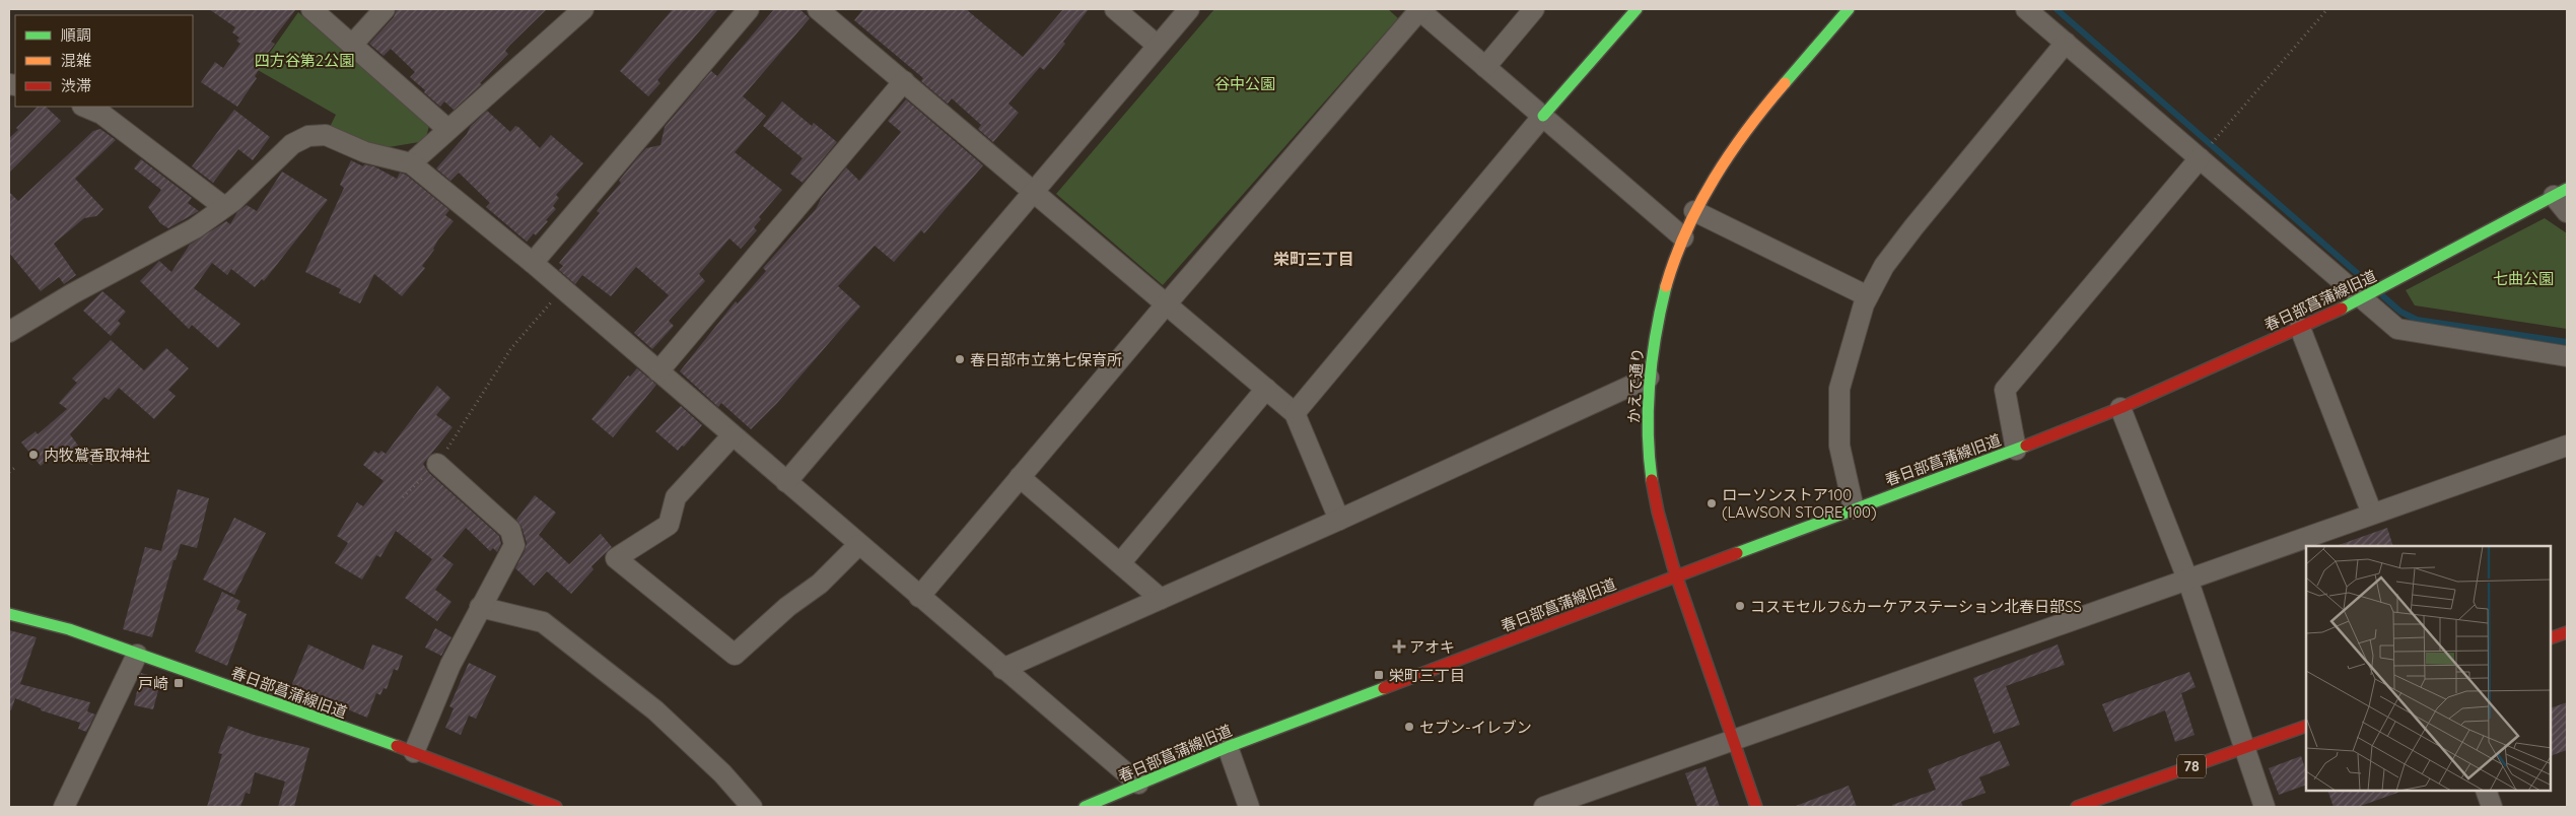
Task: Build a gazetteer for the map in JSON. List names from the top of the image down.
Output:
{
  "streets": {
    "street": ["春日部菖蒲線旧道", "かえで通り", "78"]
  },
  "crossings": [
    ["春日部菖蒲線旧道", "かえで通り"]
  ],
  "districts": ["栄町三丁目"],
  "parks": ["四方谷第2公園", "谷中公園", "七曲公園"],
  "places": {
    "other": [
      "春日部市立第七保育所",
      "内牧鷲香取神社",
      "ローソンストア100 (LAWSON STORE 100)",
      "コスモセルフ&カーケアステーション北春日部SS",
      "セブン-イレブン"
    ],
    "health": ["アオキ"],
    "transit": ["栄町三丁目", "戸崎"]
  },
  "legend": ["順調", "混雑", "渋滞"]
}
